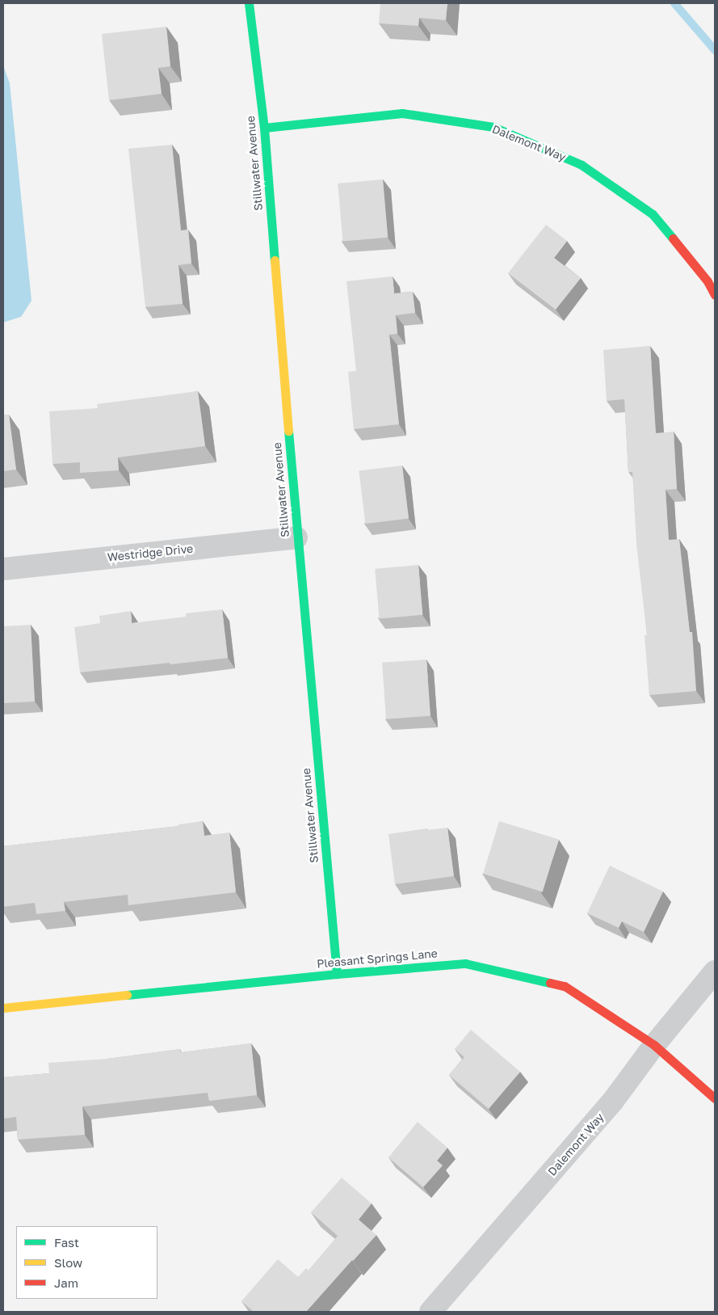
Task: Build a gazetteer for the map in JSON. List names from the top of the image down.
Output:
{
  "streets": {
    "street": [
      "Dalemont Way",
      "Stillwater Avenue",
      "Westridge Drive",
      "Pleasant Springs Lane"
    ]
  },
  "crossings": [
    ["Dalemont Way", "Stillwater Avenue"],
    ["Dalemont Way", "Pleasant Springs Lane"],
    ["Stillwater Avenue", "Westridge Drive"],
    ["Stillwater Avenue", "Pleasant Springs Lane"]
  ],
  "legend": ["Fast", "Slow", "Jam"]
}
